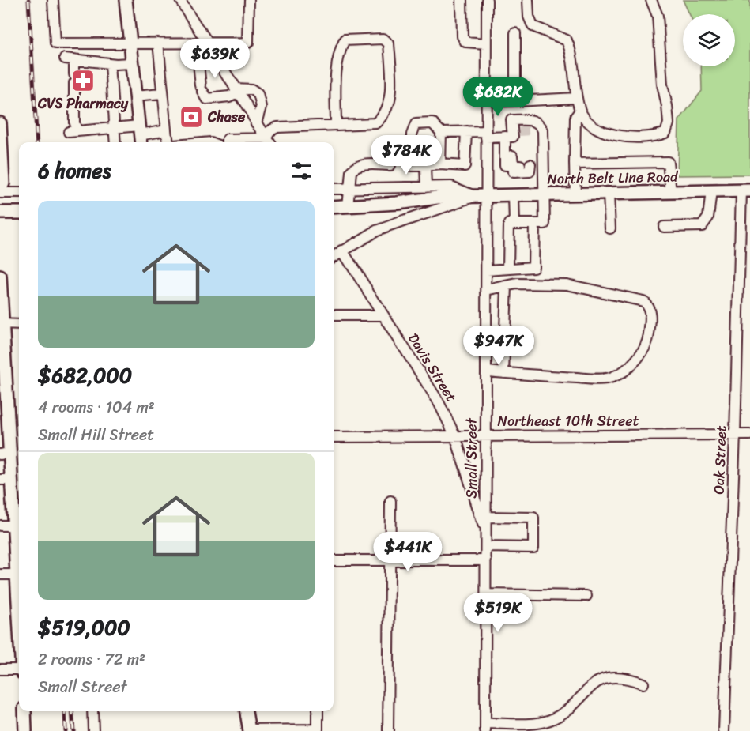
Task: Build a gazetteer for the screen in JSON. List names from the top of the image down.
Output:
{
  "streets": {
    "main road": ["North Belt Line Road"],
    "street": [
      "Davis Street",
      "Northeast 10th Street",
      "Small Street",
      "Oak Street"
    ]
  },
  "crossings": [
    ["North Belt Line Road", "Small Street"],
    ["North Belt Line Road", "Oak Street"],
    ["Davis Street", "Northeast 10th Street"],
    ["Davis Street", "Small Street"],
    ["Northeast 10th Street", "Small Street"],
    ["Northeast 10th Street", "Oak Street"]
  ],
  "places": {
    "pharmacy": ["CVS Pharmacy"],
    "bank": ["Chase"]
  },
  "page": {
    "price": [
      "$639K",
      "$682K",
      "$784K",
      "$947K",
      "$441K",
      "$519K"
    ],
    "heading": "6 homes",
    "list": [
      {
        "name": "$682,000",
        "note": "4 rooms · 104 m² · Small Hill Street"
      },
      {
        "name": "$519,000",
        "note": "2 rooms · 72 m² · Small Street"
      }
    ]
  }
}
